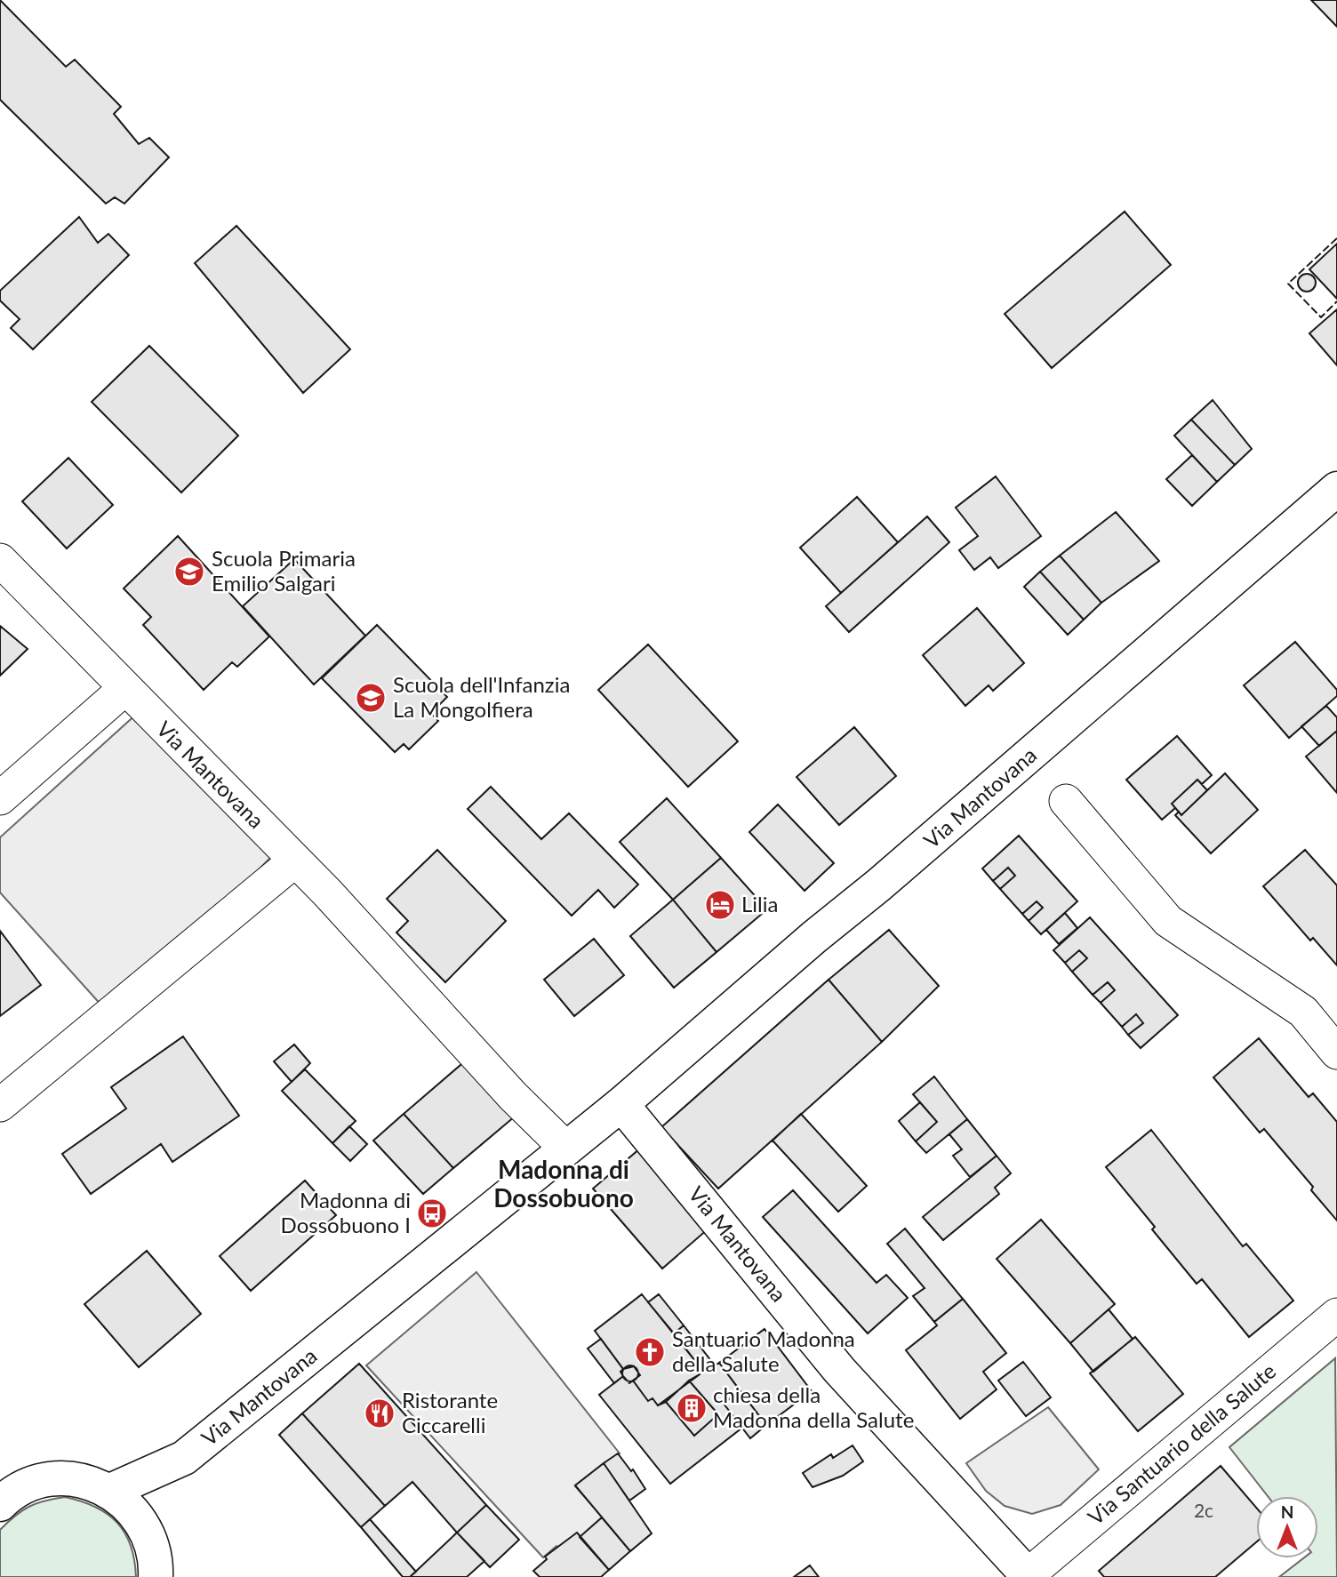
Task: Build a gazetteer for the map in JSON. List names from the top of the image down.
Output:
{
  "streets": {
    "main road": ["Via Mantovana"],
    "street": ["Via Santuario della Salute"]
  },
  "crossings": [
    ["Via Mantovana", "Via Santuario della Salute"]
  ],
  "districts": ["Madonna di Dossobuono"],
  "places": {
    "school or university": ["Scuola Primaria Emilio Salgari", "Scuola dell'Infanzia La Mongolfiera"],
    "hotel": ["Lilia"],
    "bus stop": ["Madonna di Dossobuono I"],
    "church": ["Santuario Madonna della Salute"],
    "building": ["chiesa della Madonna della Salute"],
    "restaurant": ["Ristorante Ciccarelli"]
  },
  "house_numbers": ["2c"],
  "north": "top"
}
